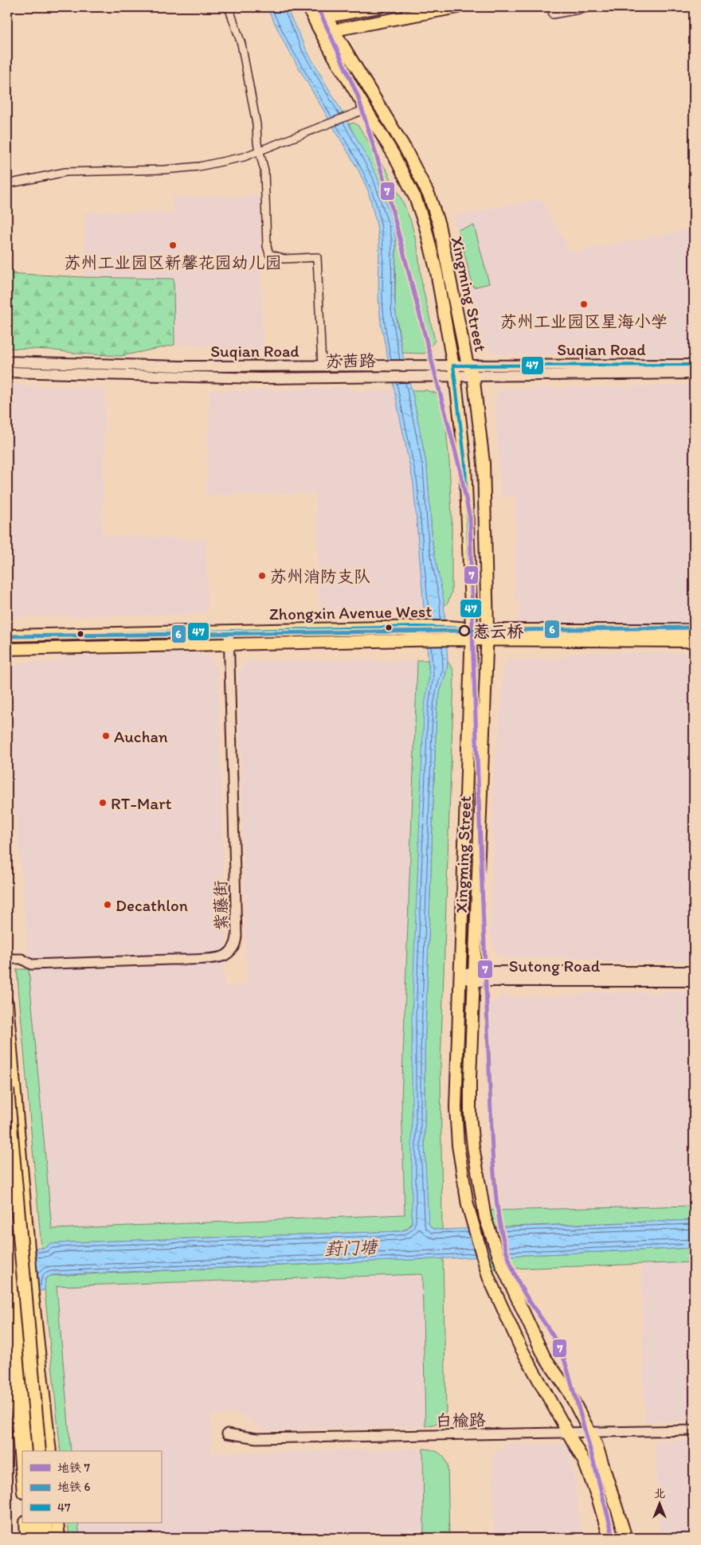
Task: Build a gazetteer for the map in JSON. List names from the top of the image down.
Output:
{
  "streets": {
    "main road": [
      "Xingming Street",
      "Suqian Road",
      "苏茜路",
      "Zhongxin Avenue West",
      "Sutong Road"
    ],
    "street": ["紫藤街", "白榆路"]
  },
  "crossings": [
    ["Xingming Street", "Suqian Road"],
    ["Xingming Street", "苏茜路"],
    ["Xingming Street", "Zhongxin Avenue West"],
    ["Xingming Street", "Sutong Road"],
    ["Xingming Street", "白榆路"],
    ["Suqian Road", "苏茜路"],
    ["Zhongxin Avenue West", "紫藤街"]
  ],
  "water": ["葑门塘"],
  "places": [
    "苏州工业园区新馨花园幼儿园",
    "苏州工业园区星海小学",
    "苏州消防支队",
    "惹云桥",
    "Auchan",
    "RT-Mart",
    "Decathlon"
  ],
  "lines": ["metro line 7", "transit line 47", "metro line 6"],
  "legend": ["地铁 7", "地铁 6", "47"],
  "north": "top"
}
